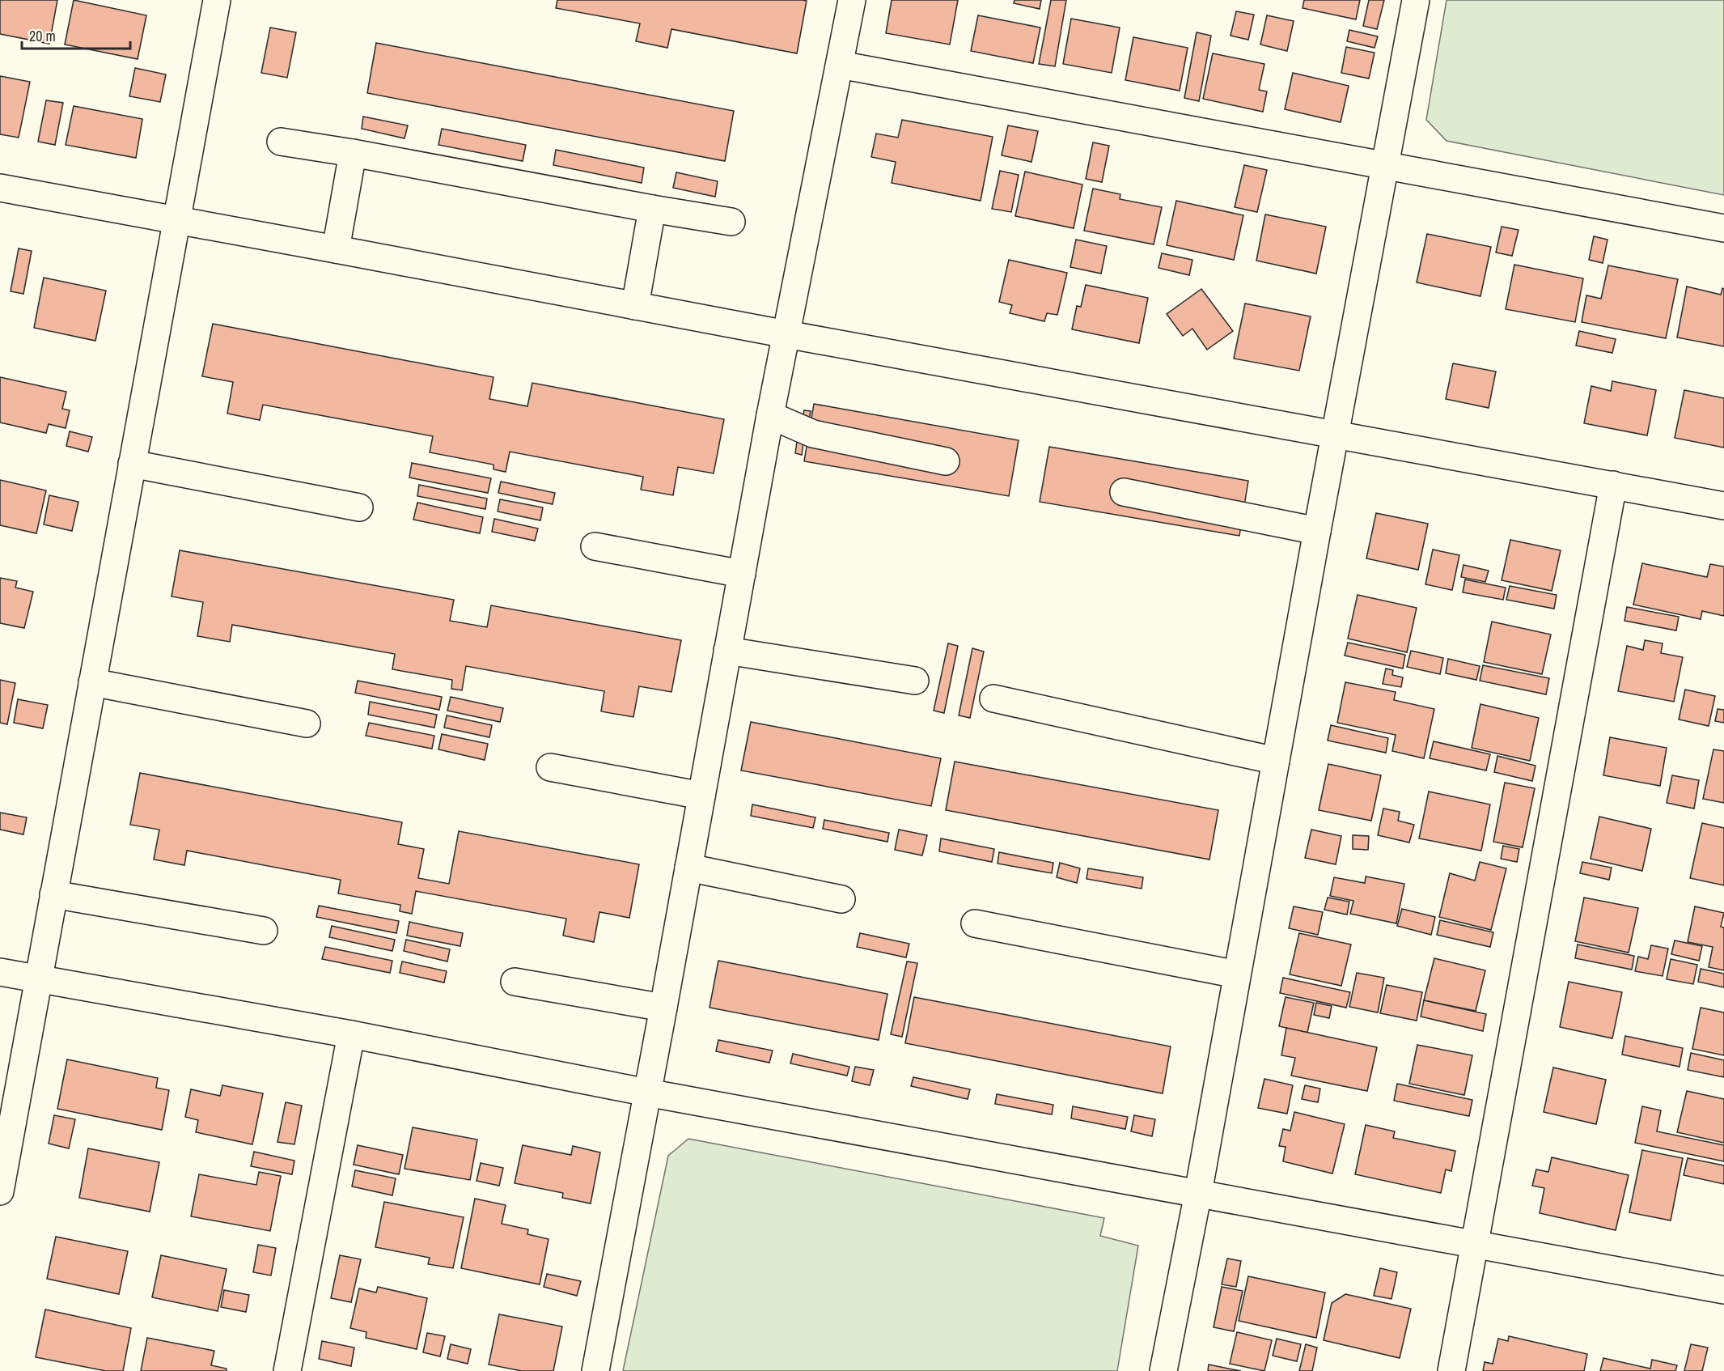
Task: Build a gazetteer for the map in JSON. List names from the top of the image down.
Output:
{
  "scale_bar": "20 m"
}
